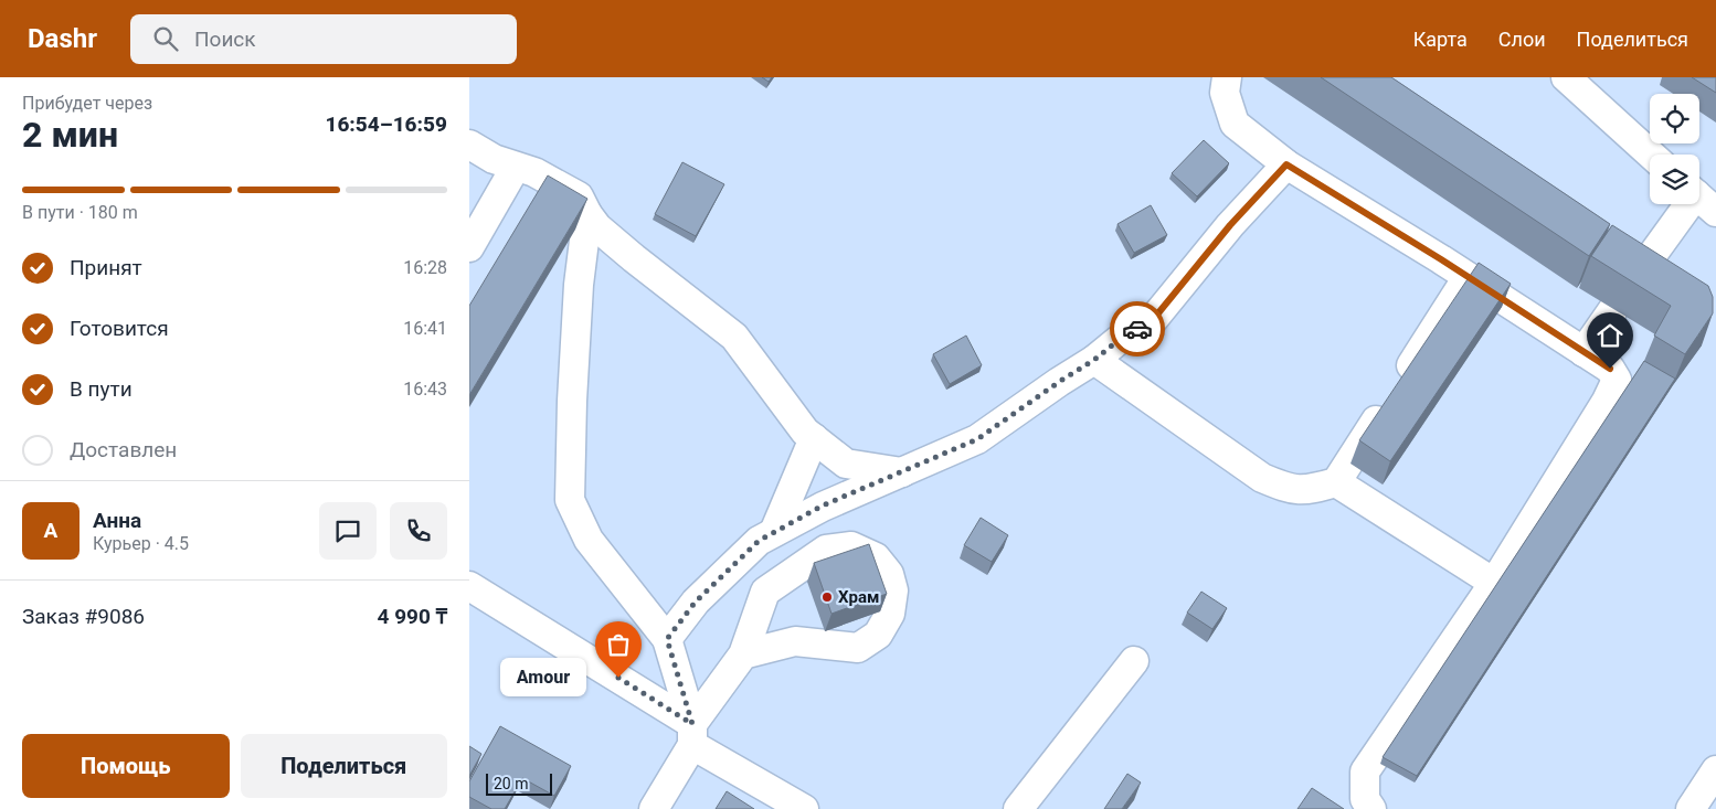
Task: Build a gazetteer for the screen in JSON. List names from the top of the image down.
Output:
{
  "places": ["Храм", "Amour"],
  "scale_bar": "20 m",
  "page": {
    "header": "Dashr",
    "search": "Поиск",
    "nav": ["Карта", "Слои", "Поделиться"],
    "heading": ["2 мин", "Прибудет через", "16:54–16:59"],
    "panel": [
      "Анна",
      "Курьер · 4.5",
      "Заказ #9086",
      "4 990 ₸"
    ],
    "bar": "В пути · 180 m",
    "list": [
      ["Принят", "16:28"],
      ["Готовится", "16:41"],
      ["В пути", "16:43"],
      "Доставлен"
    ],
    "round": "А",
    "bubble": "Amour",
    "buttons": ["Помощь", "Поделиться"],
    "scale": "20 m"
  }
}
